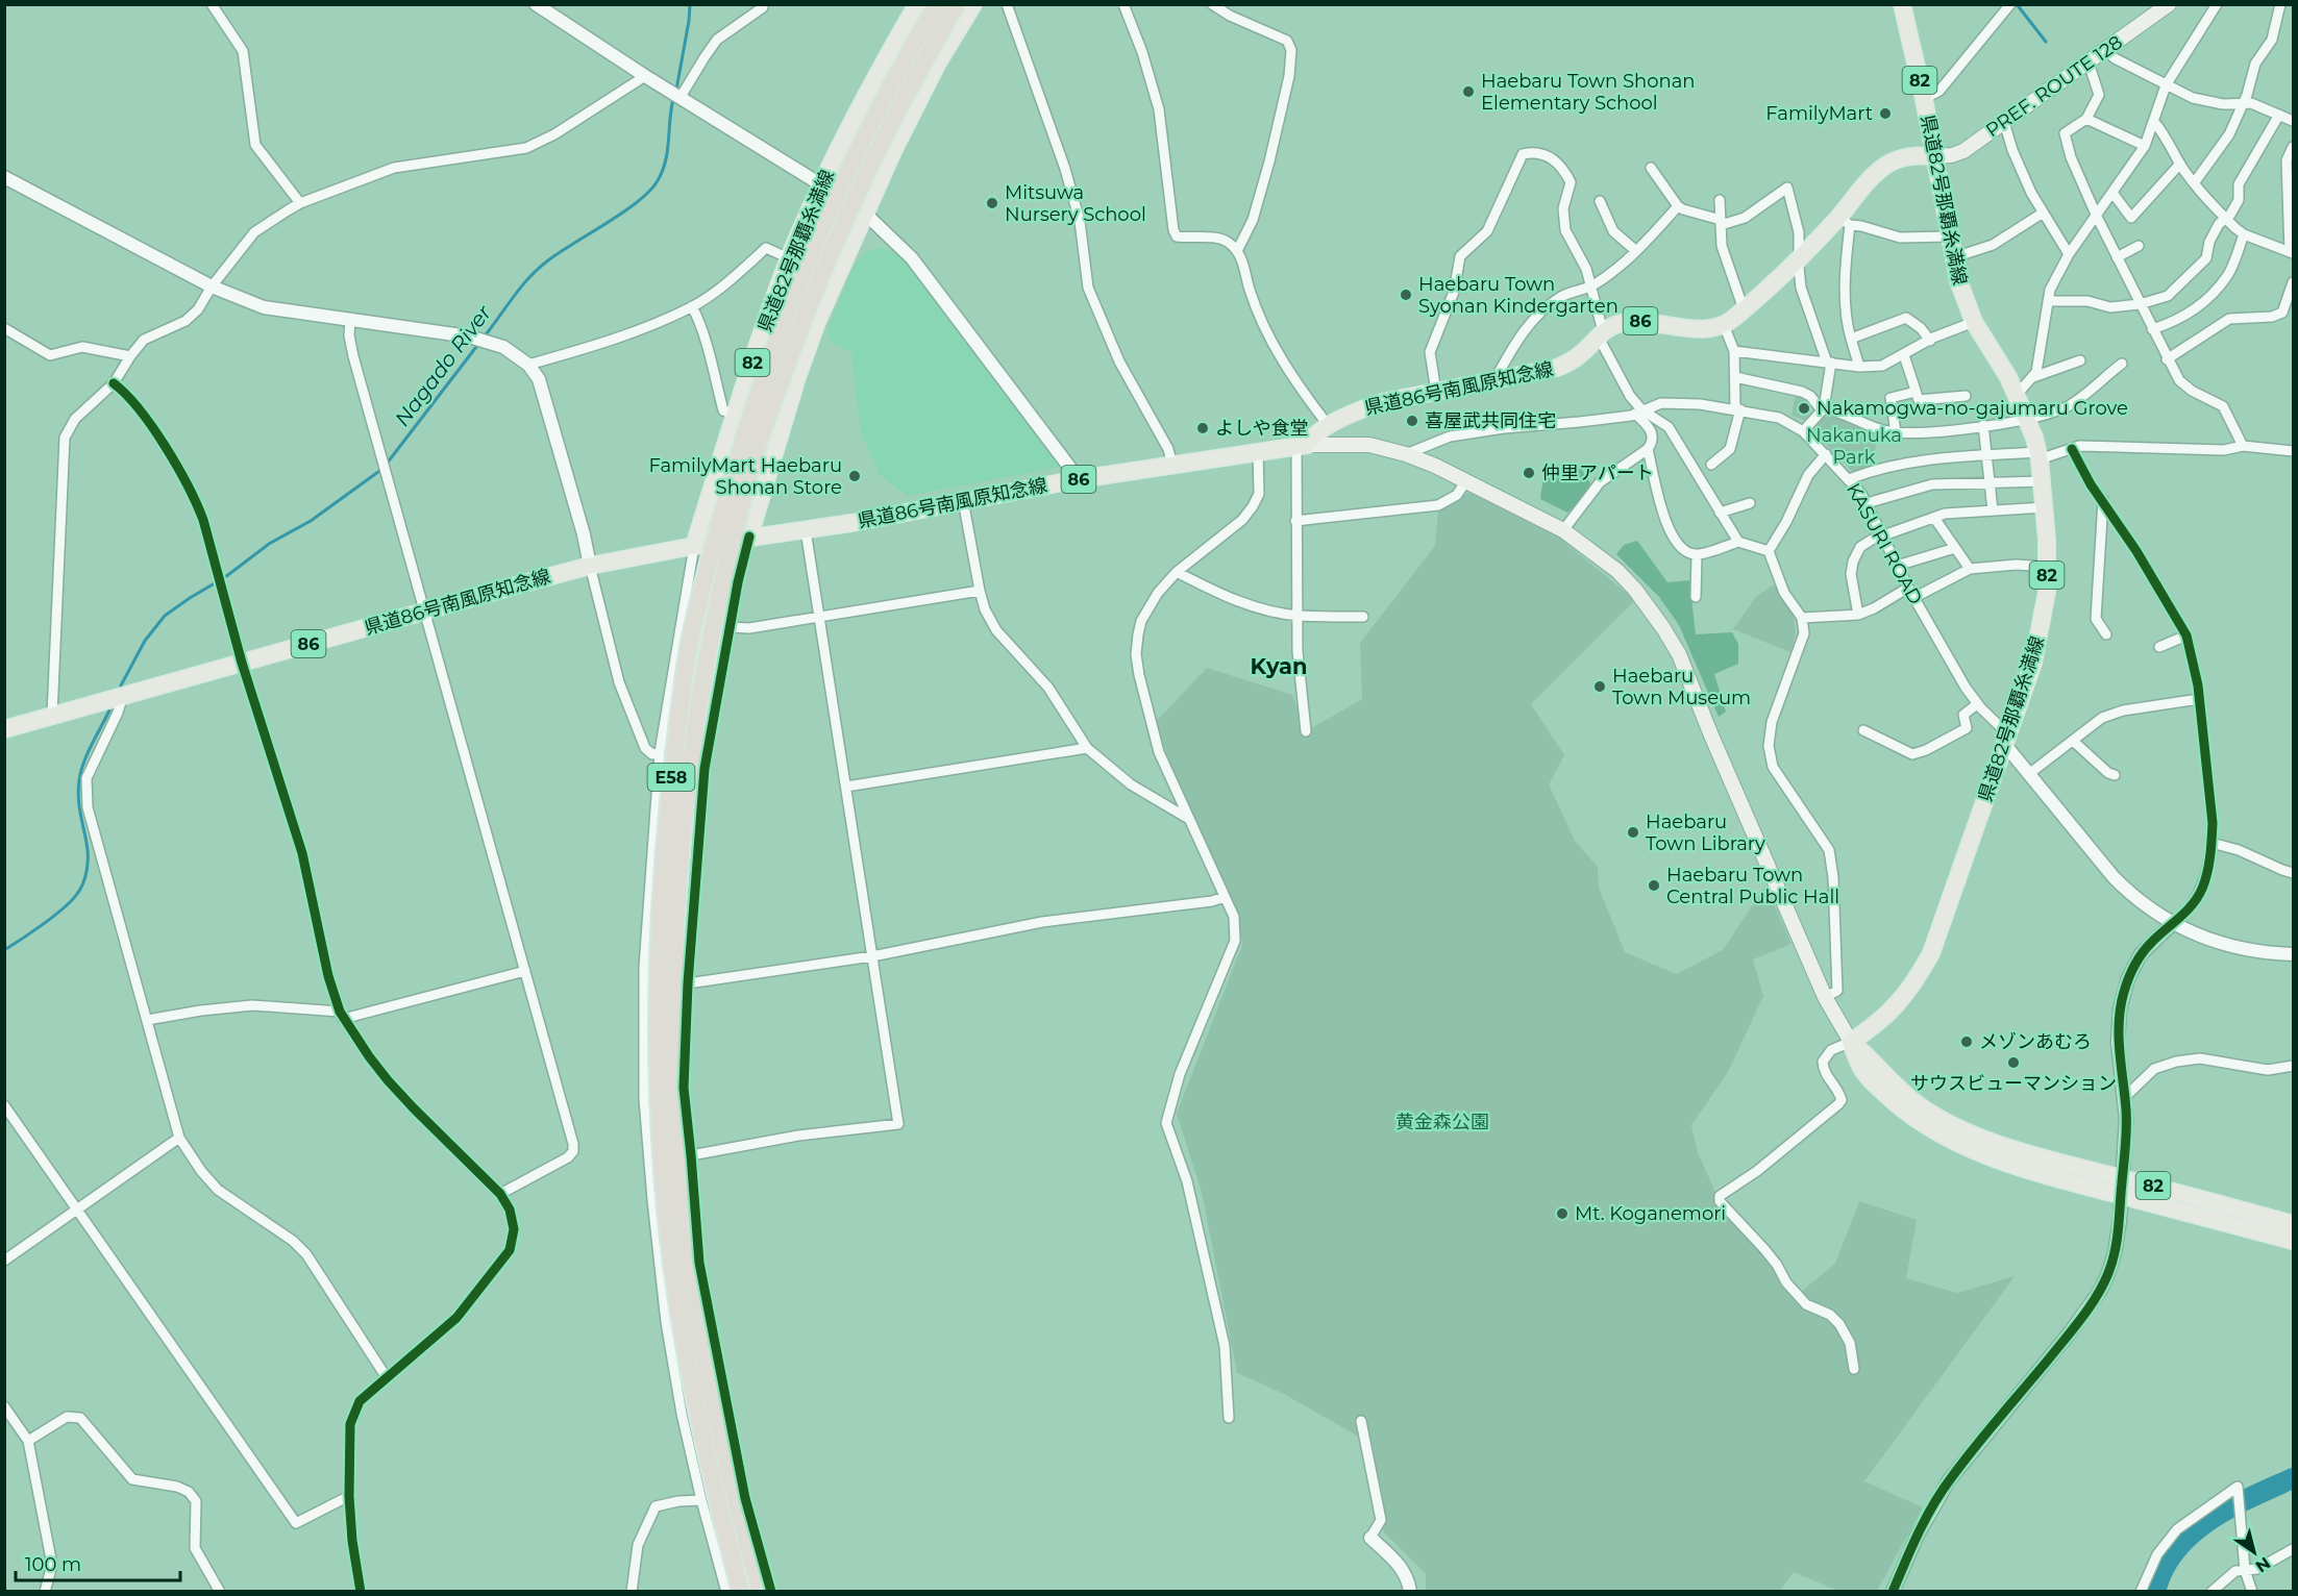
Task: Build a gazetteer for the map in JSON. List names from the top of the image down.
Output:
{
  "streets": {
    "highway": ["E58"],
    "main road": [
      "82",
      "PREF. ROUTE 128",
      "県道82号那覇糸満線",
      "86",
      "県道86号南風原知念線"
    ],
    "street": ["KASURI ROAD"]
  },
  "crossings": [
    ["82", "県道82号那覇糸満線"],
    ["82", "県道86号南風原知念線"],
    ["PREF. ROUTE 128", "県道82号那覇糸満線"],
    ["県道82号那覇糸満線", "県道86号南風原知念線"],
    ["県道82号那覇糸満線", "KASURI ROAD"]
  ],
  "districts": ["Kyan"],
  "water": ["Nagado River"],
  "parks": ["Nakanuka Park", "黄金森公園"],
  "places": [
    "Haebaru Town Shonan Elementary School",
    "FamilyMart",
    "Mitsuwa Nursery School",
    "Haebaru Town Syonan Kindergarten",
    "Nakamogwa-no-gajumaru Grove",
    "喜屋武共同住宅",
    "よしや食堂",
    "仲里アパート",
    "FamilyMart Haebaru Shonan Store",
    "Haebaru Town Museum",
    "Haebaru Town Library",
    "Haebaru Town Central Public Hall",
    "メゾンあむろ",
    "サウスビューマンション",
    "Mt. Koganemori"
  ],
  "scale_bar": "100 m",
  "north": "bottom right"
}
